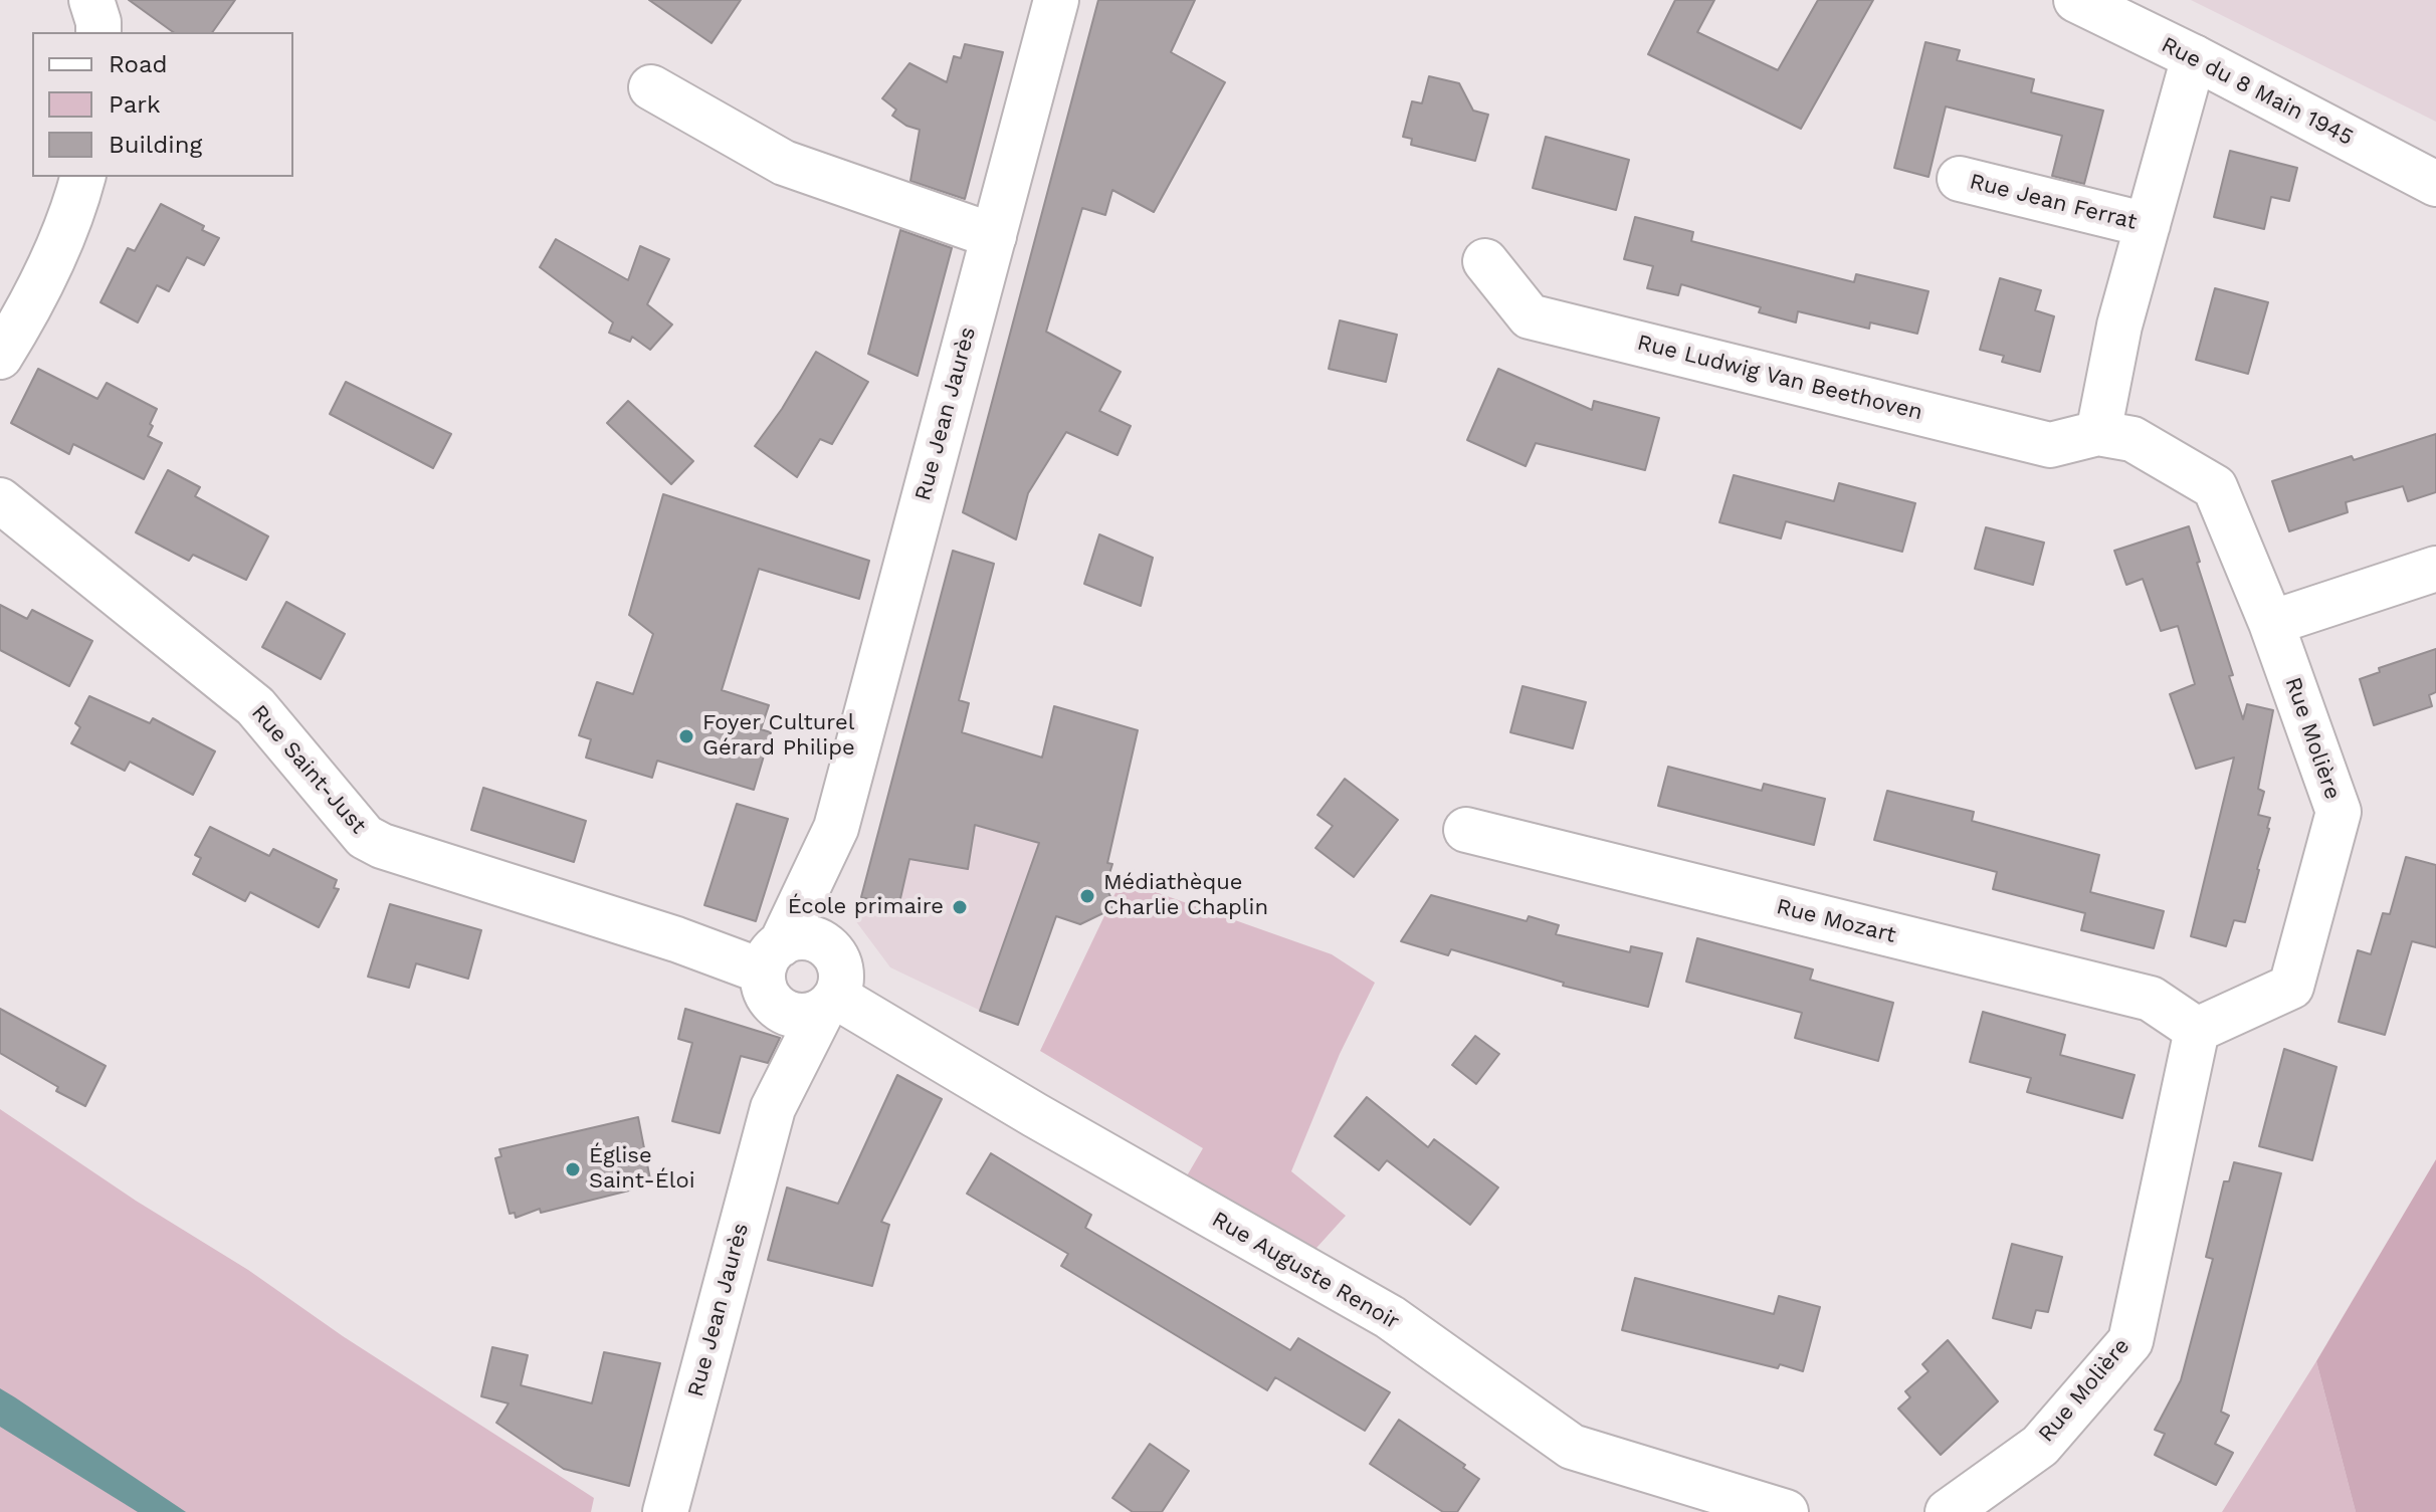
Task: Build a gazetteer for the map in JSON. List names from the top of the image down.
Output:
{
  "streets": {
    "street": [
      "Rue du 8 Main 1945",
      "Rue Jean Ferrat",
      "Rue Ludwig Van Beethoven",
      "Rue Jean Jaurès",
      "Rue Molière",
      "Rue Saint-Just",
      "Rue Mozart",
      "Rue Auguste Renoir"
    ]
  },
  "crossings": [
    ["Rue Ludwig Van Beethoven", "Rue Molière"],
    ["Rue Jean Jaurès", "Rue Saint-Just"],
    ["Rue Jean Jaurès", "Rue Auguste Renoir"],
    ["Rue Molière", "Rue Mozart"],
    ["Rue Saint-Just", "Rue Auguste Renoir"]
  ],
  "places": [
    "Foyer Culturel Gérard Philipe",
    "Médiathèque Charlie Chaplin",
    "École primaire",
    "Église Saint-Éloi"
  ],
  "legend": ["Road", "Park", "Building"]
}
